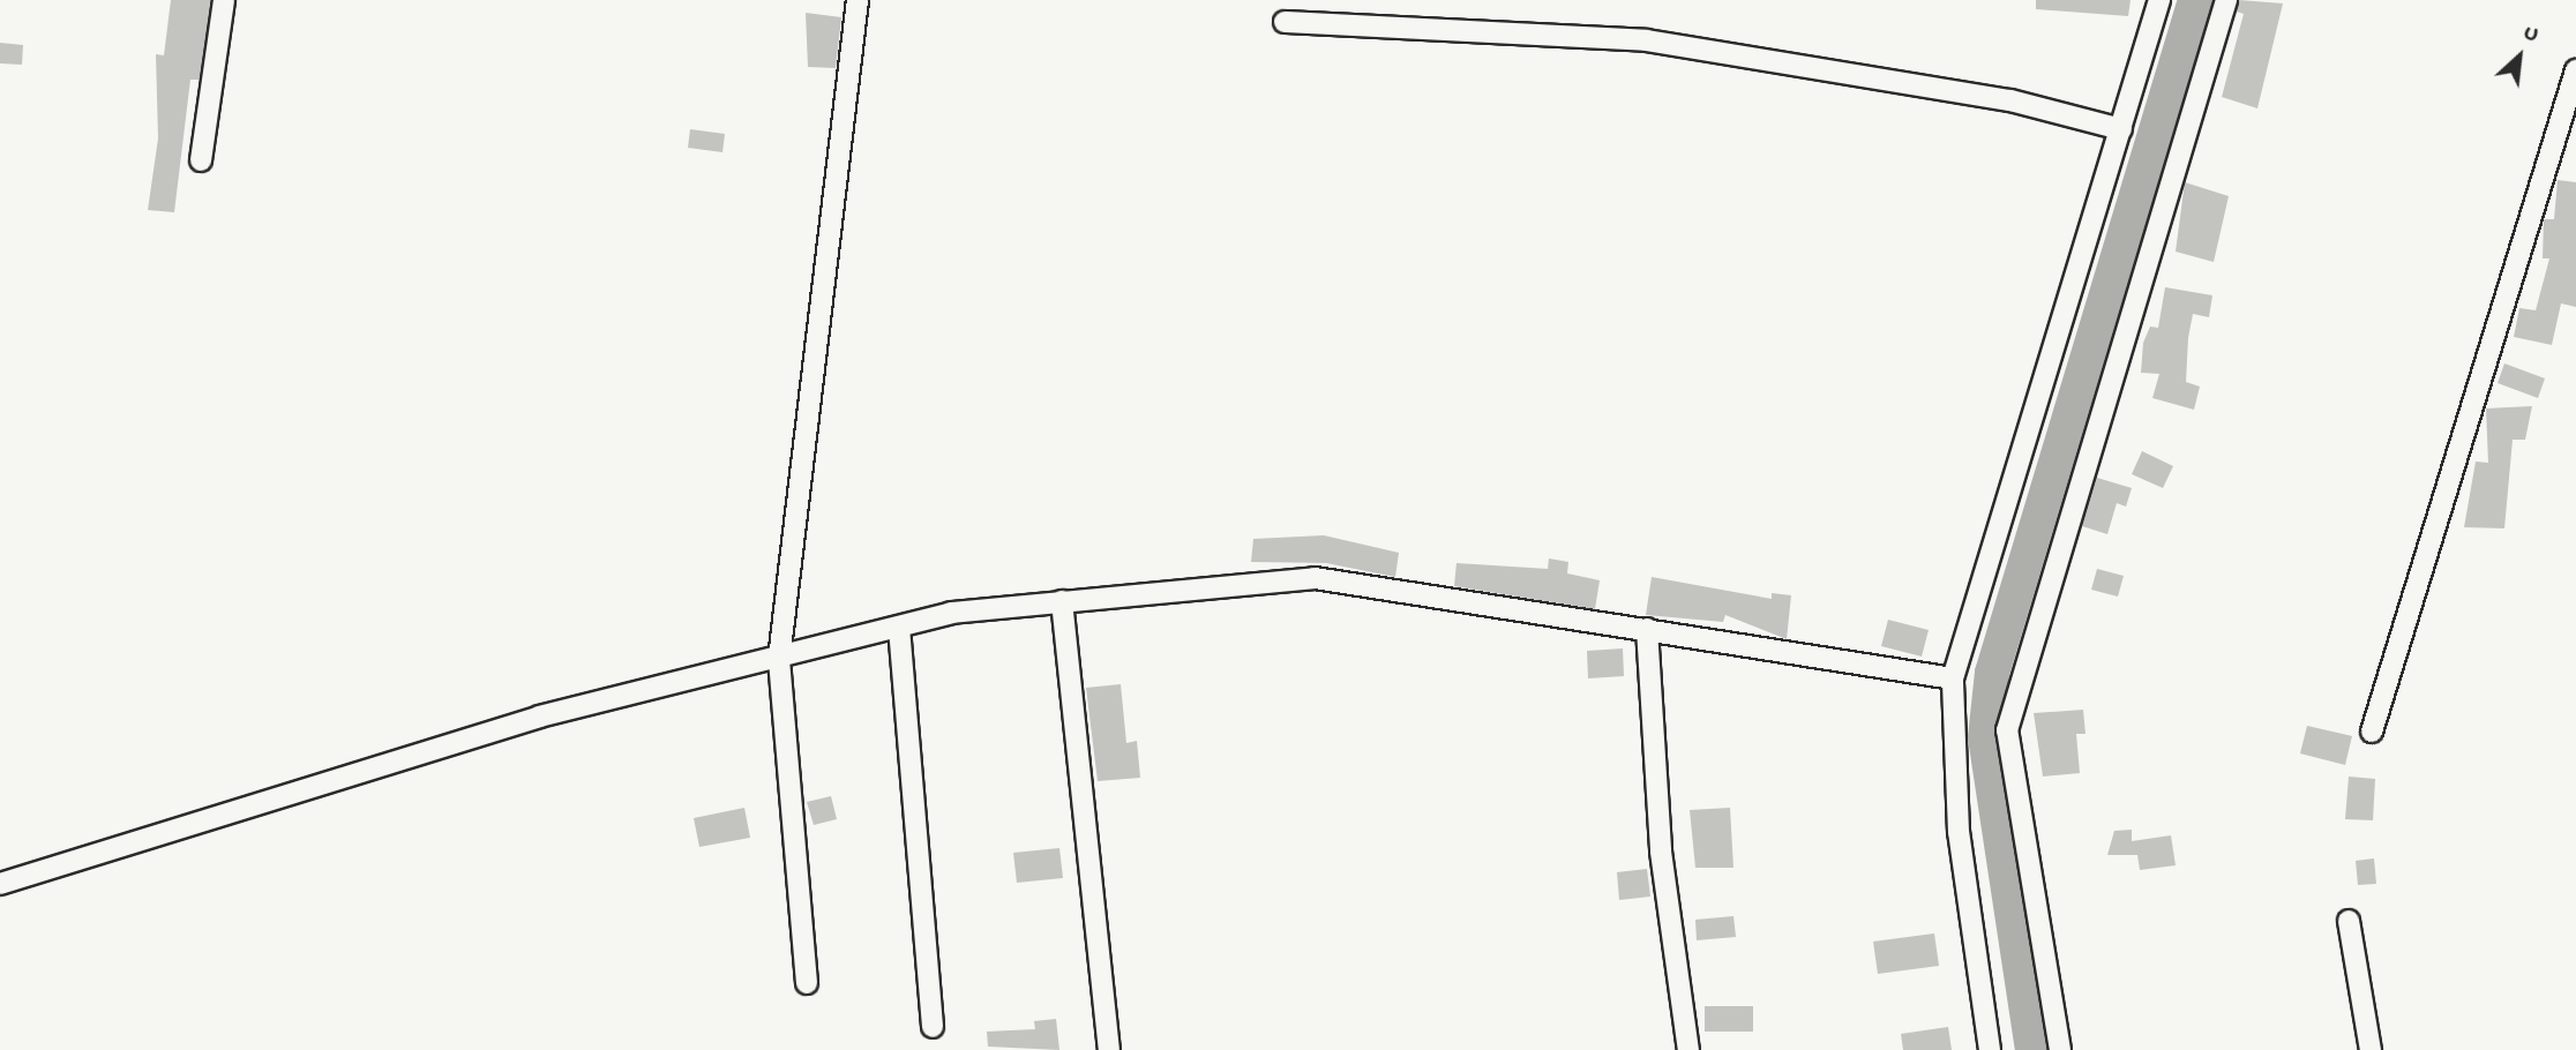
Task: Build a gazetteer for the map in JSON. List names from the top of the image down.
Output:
{
  "north": "top right"
}
